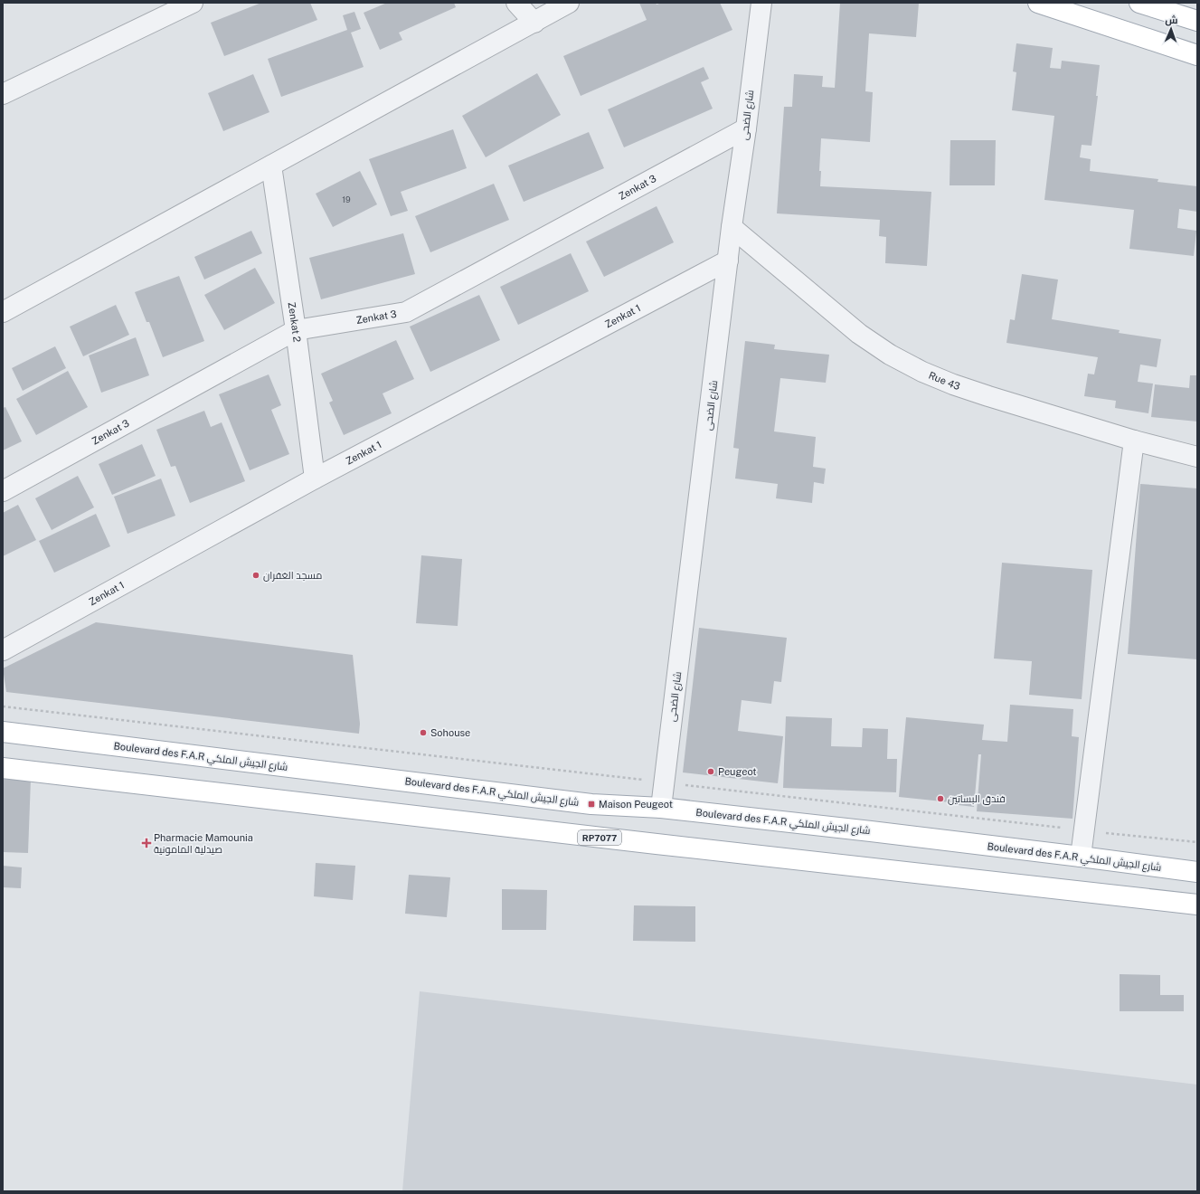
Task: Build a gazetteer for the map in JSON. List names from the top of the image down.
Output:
{
  "streets": {
    "main road": ["Boulevard des F.A.R شارع الجيش الملكي", "RP7077"],
    "street": [
      "شارع الضحى",
      "Zenkat 3",
      "Zenkat 1",
      "Zenkat 2",
      "Rue 43"
    ]
  },
  "crossings": [
    ["شارع الضحى", "Zenkat 3"],
    ["شارع الضحى", "Zenkat 1"],
    ["شارع الضحى", "Rue 43"],
    ["شارع الضحى", "Boulevard des F.A.R شارع الجيش الملكي"],
    ["Zenkat 3", "Zenkat 2"],
    ["Zenkat 1", "Zenkat 2"]
  ],
  "places": {
    "other": [
      "مسجد الغفران",
      "Sohouse",
      "Peugeot",
      "فندق البساتين"
    ],
    "transit": ["Maison Peugeot"],
    "health": ["Pharmacie Mamounia صيدلية المامونية"]
  },
  "house_numbers": ["19"],
  "north": "top"
}
